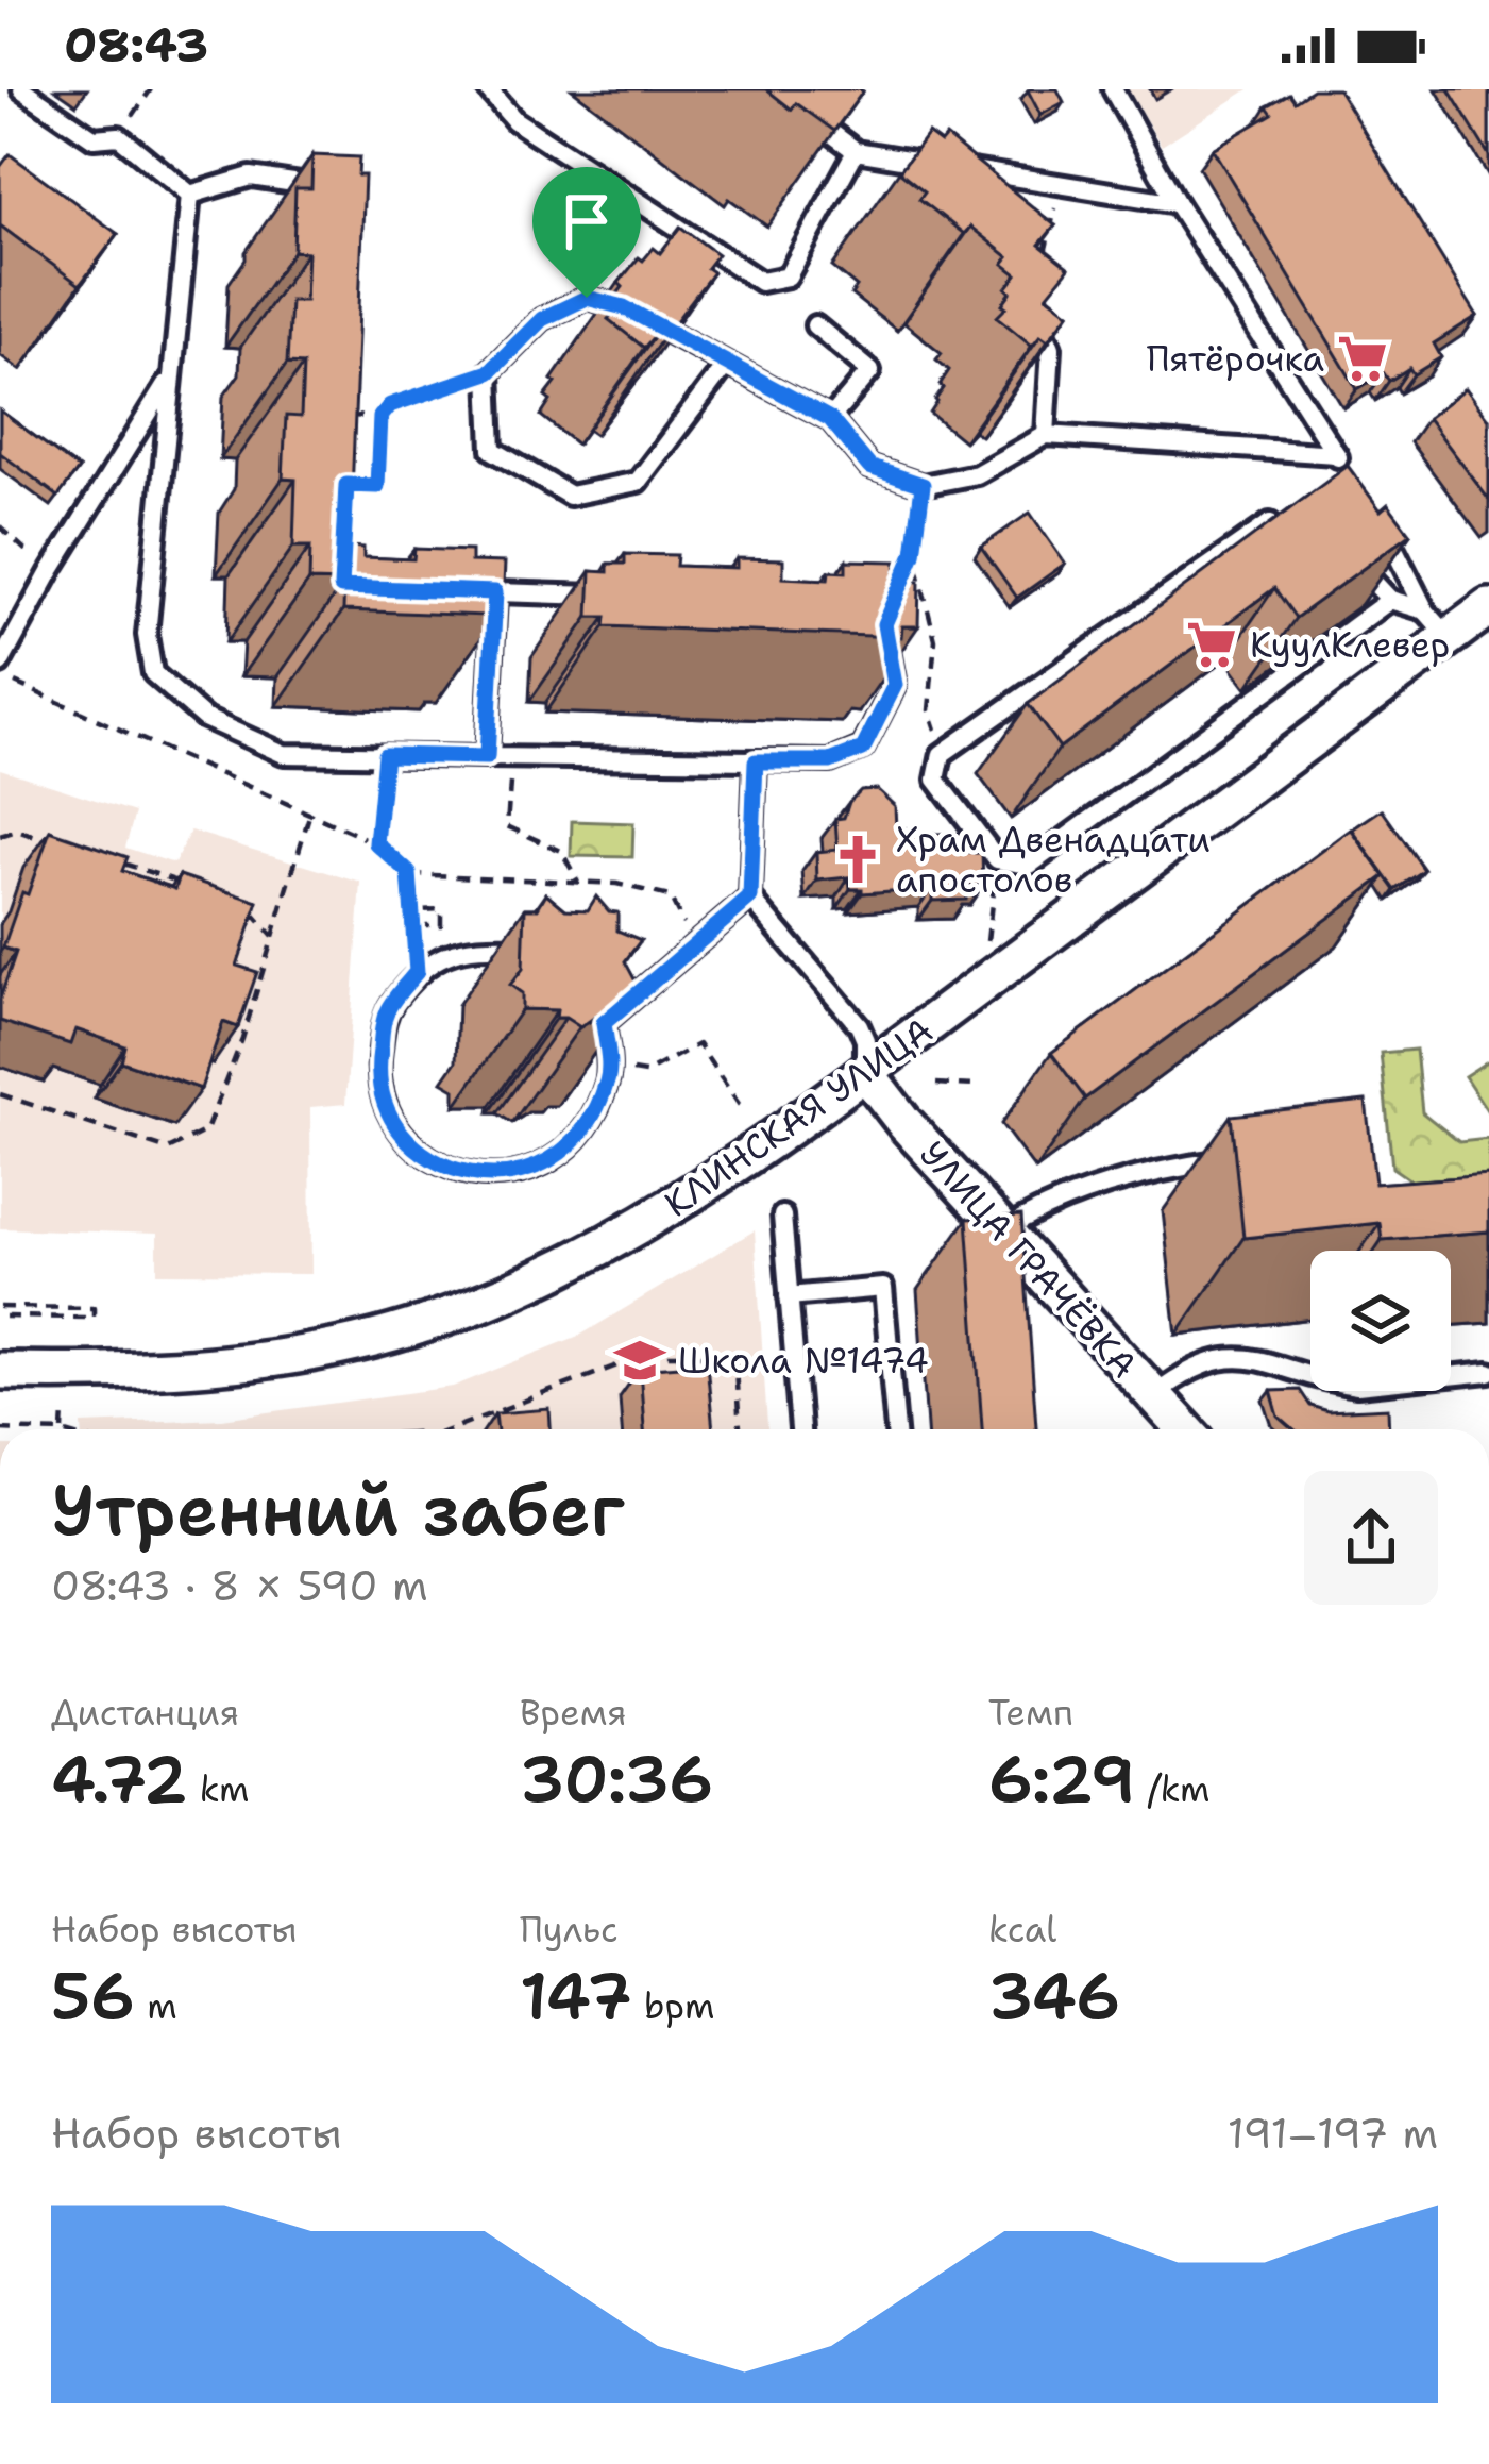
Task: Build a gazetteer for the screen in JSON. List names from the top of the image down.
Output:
{
  "streets": {
    "street": ["КЛИНСКАЯ УЛИЦА", "УЛИЦА ГРАЧЁВКА"]
  },
  "crossings": [
    ["КЛИНСКАЯ УЛИЦА", "УЛИЦА ГРАЧЁВКА"]
  ],
  "places": {
    "supermarket": ["Пятёрочка", "КуулКлевер"],
    "church": ["Храм Двенадцати апостолов"],
    "school or university": ["Школа №1474"]
  },
  "page": {
    "status": "08:43",
    "heading": ["Утренний забег", "08:43 · 8 × 590 m"],
    "stats": [
      ["Дистанция", "4.72 km"],
      ["Время", "30:36"],
      ["Темп", "6:29 /km"],
      ["Набор высоты", "56 m"],
      ["Пульс", "147 bpm"],
      ["kcal", "346"]
    ],
    "chart": ["Набор высоты", "191–197 m"]
  }
}
